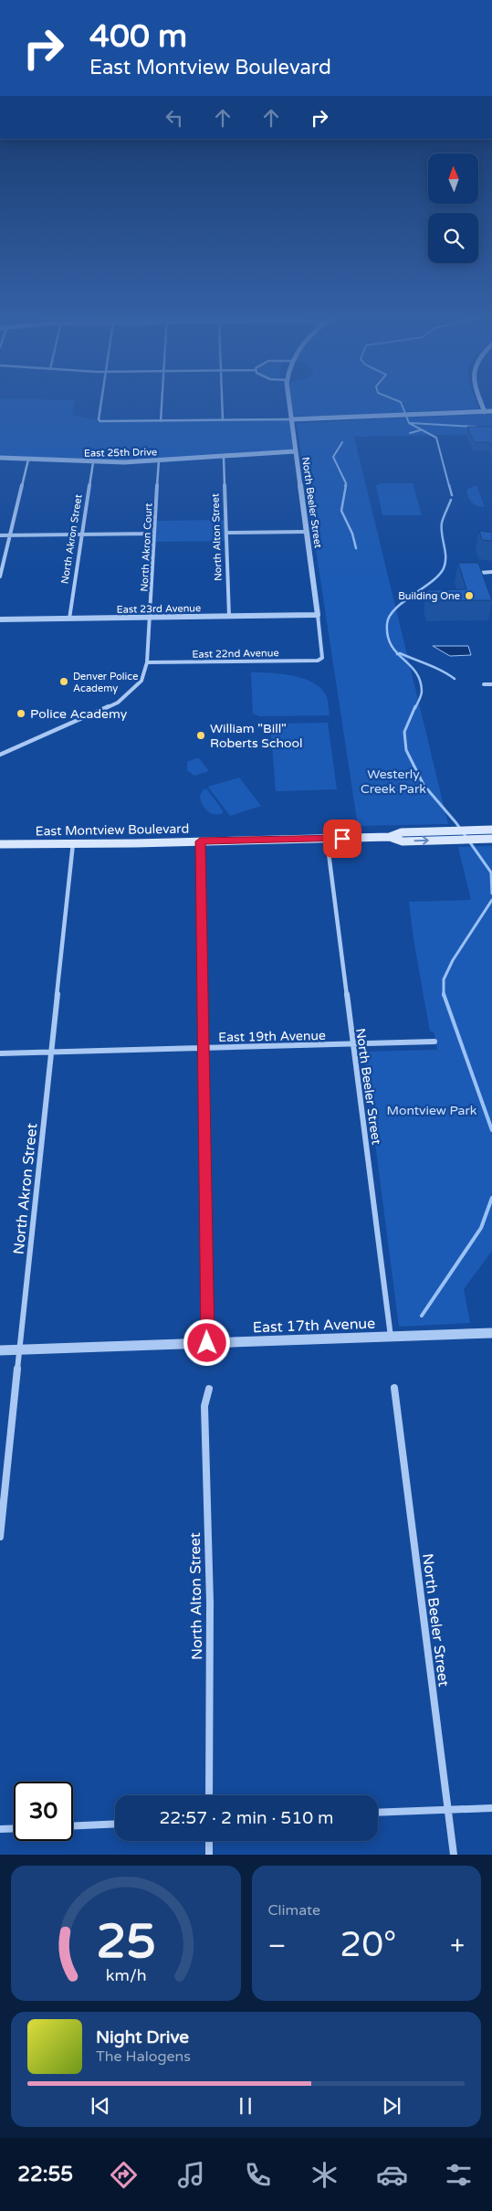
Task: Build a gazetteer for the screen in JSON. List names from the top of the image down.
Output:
{
  "streets": {
    "main road": ["East Montview Boulevard"],
    "street": [
      "East 25th Drive",
      "North Beeler Street",
      "North Alton Street",
      "North Akron Street",
      "North Akron Court",
      "East 23rd Avenue",
      "East 22nd Avenue",
      "East 19th Avenue",
      "East 17th Avenue"
    ]
  },
  "crossings": [
    ["East 25th Drive", "North Beeler Street"],
    ["East 25th Drive", "North Alton Street"],
    ["East 25th Drive", "North Akron Street"],
    ["East 25th Drive", "North Akron Court"],
    ["North Beeler Street", "East 23rd Avenue"],
    ["North Beeler Street", "East 22nd Avenue"],
    ["North Beeler Street", "East Montview Boulevard"],
    ["North Beeler Street", "East 19th Avenue"],
    ["North Beeler Street", "East 17th Avenue"],
    ["North Alton Street", "East 23rd Avenue"],
    ["North Akron Street", "East 23rd Avenue"],
    ["North Akron Street", "East Montview Boulevard"],
    ["North Akron Street", "East 19th Avenue"],
    ["North Akron Street", "East 17th Avenue"],
    ["North Akron Court", "East 23rd Avenue"],
    ["North Akron Court", "East 22nd Avenue"]
  ],
  "parks": ["Westerly Creek Park", "Montview Park"],
  "places": [
    "Building One",
    "Denver Police Academy",
    "Police Academy",
    "William \"Bill\" Roberts School"
  ],
  "north": "top",
  "page": {
    "turn": ["400 m", "East Montview Boulevard"],
    "limit": "30",
    "trip": "22:57 · 2 min · 510 m",
    "tile": "Climate",
    "heat": ["−", "20°", "+"],
    "song": ["Night Drive", "The Halogens"],
    "tabs": "22:55",
    "gauge": ["25", "km/h"]
  }
}
